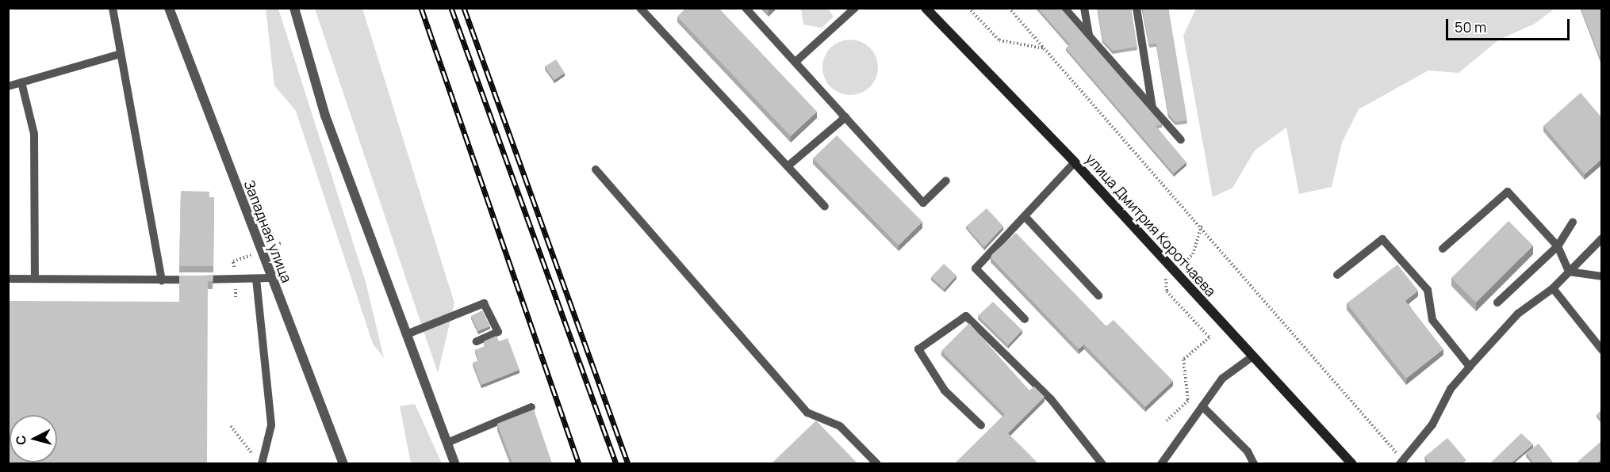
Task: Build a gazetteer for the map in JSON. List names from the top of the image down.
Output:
{
  "streets": {
    "street": ["улица Дмитрия Коротчаева", "Западная улица"]
  },
  "scale_bar": "50 m",
  "north": "left"
}
